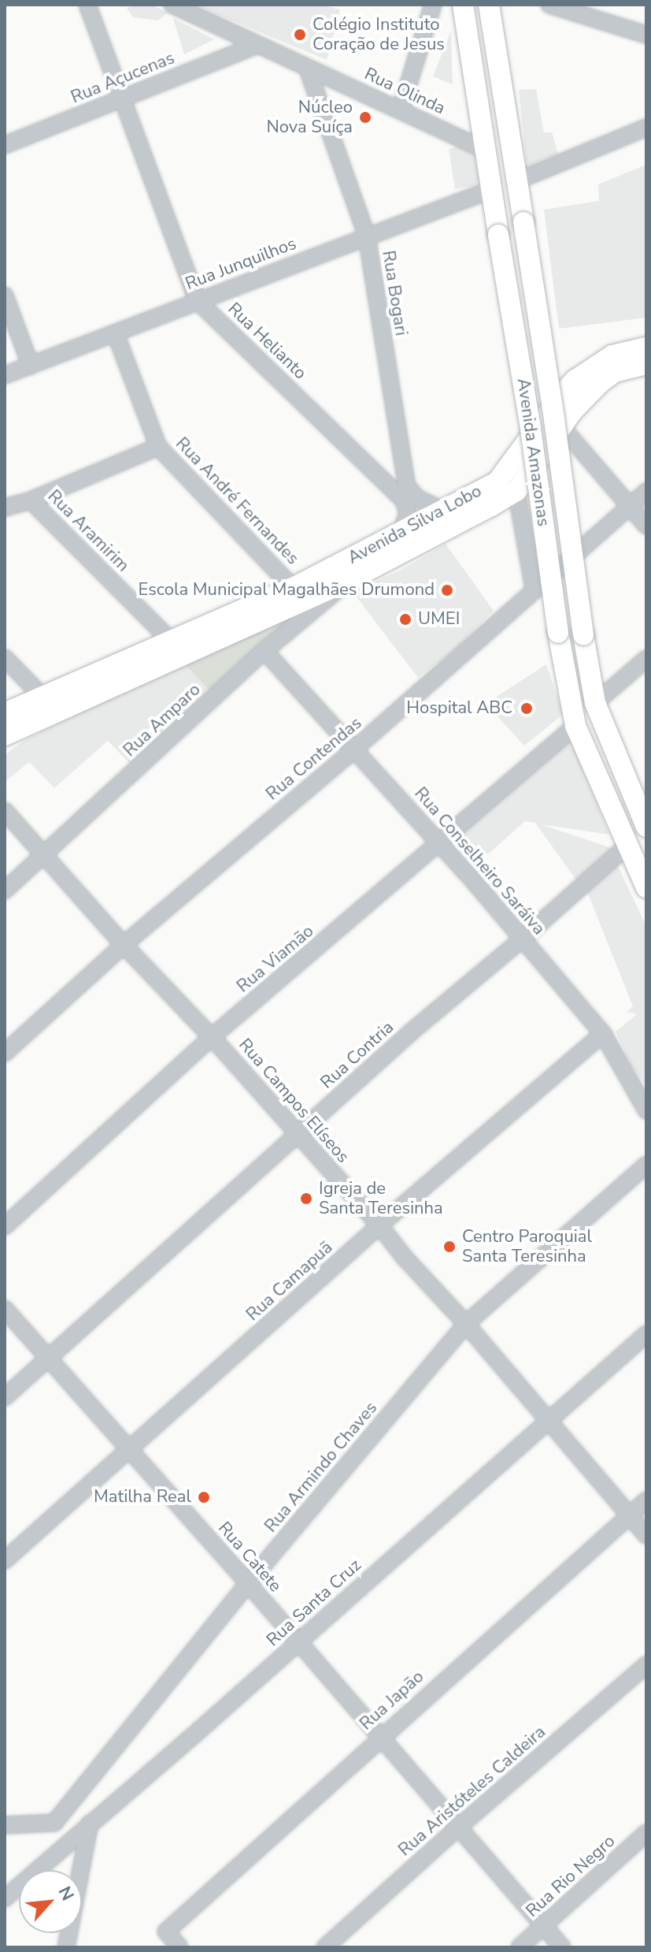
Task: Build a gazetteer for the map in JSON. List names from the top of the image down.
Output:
{
  "streets": {
    "main road": ["Avenida Amazonas", "Avenida Silva Lobo"],
    "street": [
      "Rua Açucenas",
      "Rua Olinda",
      "Rua Junquilhos",
      "Rua Bogari",
      "Rua Helianto",
      "Rua André Fernandes",
      "Rua Aramirim",
      "Rua Amparo",
      "Rua Contendas",
      "Rua Conselheiro Saráiva",
      "Rua Viamão",
      "Rua Contria",
      "Rua Campos Elíseos",
      "Rua Camapuã",
      "Rua Armindo Chaves",
      "Rua Catete",
      "Rua Santa Cruz",
      "Rua Japão",
      "Rua Aristóteles Caldeira",
      "Rua Rio Negro"
    ]
  },
  "crossings": [
    ["Rua Açucenas", "Rua Olinda"],
    ["Rua Açucenas", "Rua Helianto"],
    ["Rua Olinda", "Rua Bogari"],
    ["Rua Olinda", "Avenida Amazonas"],
    ["Rua Junquilhos", "Rua Bogari"],
    ["Rua Junquilhos", "Rua Helianto"],
    ["Rua Junquilhos", "Avenida Amazonas"],
    ["Rua Junquilhos", "Rua André Fernandes"],
    ["Rua Bogari", "Avenida Silva Lobo"],
    ["Rua Helianto", "Avenida Silva Lobo"],
    ["Avenida Amazonas", "Avenida Silva Lobo"],
    ["Avenida Amazonas", "Rua Contendas"],
    ["Avenida Amazonas", "Rua Viamão"],
    ["Avenida Amazonas", "Rua Contria"],
    ["Rua André Fernandes", "Avenida Silva Lobo"],
    ["Avenida Silva Lobo", "Rua Aramirim"],
    ["Avenida Silva Lobo", "Rua Amparo"],
    ["Rua Amparo", "Rua Conselheiro Saráiva"],
    ["Rua Amparo", "Rua Campos Elíseos"],
    ["Rua Contendas", "Rua Conselheiro Saráiva"],
    ["Rua Contendas", "Rua Campos Elíseos"],
    ["Rua Conselheiro Saráiva", "Rua Viamão"],
    ["Rua Conselheiro Saráiva", "Rua Contria"],
    ["Rua Conselheiro Saráiva", "Rua Camapuã"],
    ["Rua Viamão", "Rua Campos Elíseos"],
    ["Rua Contria", "Rua Campos Elíseos"],
    ["Rua Contria", "Rua Catete"],
    ["Rua Campos Elíseos", "Rua Camapuã"],
    ["Rua Campos Elíseos", "Rua Armindo Chaves"],
    ["Rua Campos Elíseos", "Rua Santa Cruz"],
    ["Rua Campos Elíseos", "Rua Japão"],
    ["Rua Camapuã", "Rua Catete"],
    ["Rua Armindo Chaves", "Rua Catete"],
    ["Rua Catete", "Rua Santa Cruz"],
    ["Rua Catete", "Rua Japão"],
    ["Rua Catete", "Rua Aristóteles Caldeira"],
    ["Rua Catete", "Rua Rio Negro"]
  ],
  "places": [
    "Colégio Instituto Coração de Jesus",
    "Núcleo Nova Suíça",
    "Escola Municipal Magalhães Drumond",
    "UMEI",
    "Hospital ABC",
    "Igreja de Santa Teresinha",
    "Centro Paroquial Santa Teresinha",
    "Matilha Real"
  ],
  "north": "top right"
}
